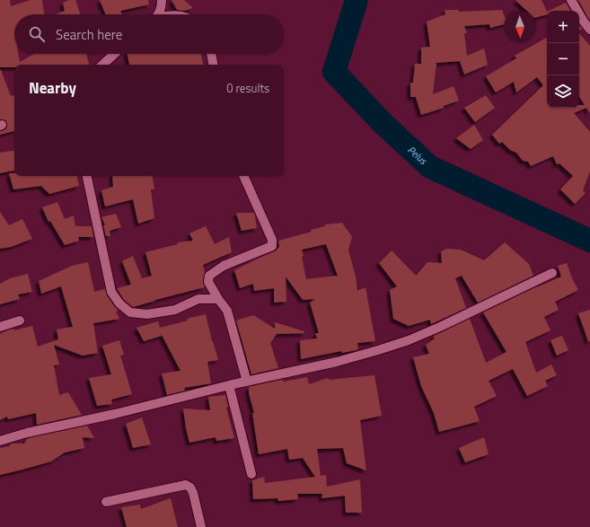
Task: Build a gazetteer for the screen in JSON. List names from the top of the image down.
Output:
{
  "water": ["Pelus"],
  "north": "bottom",
  "page": {
    "map_buttons": ["+", "−"],
    "search": "Search here",
    "heading": ["Nearby", "0 results"]
  }
}
